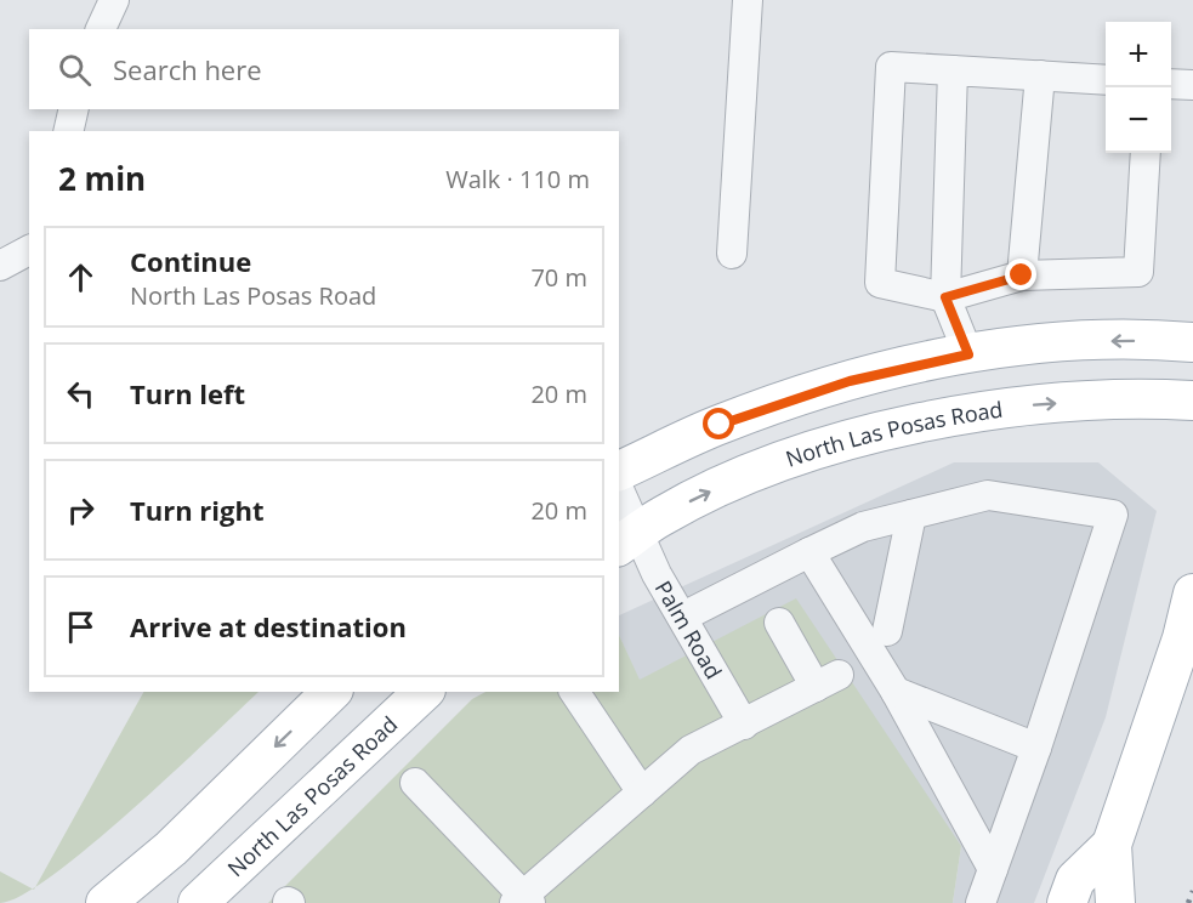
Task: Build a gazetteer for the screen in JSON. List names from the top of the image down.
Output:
{
  "streets": {
    "main road": ["North Las Posas Road"],
    "street": ["Palm Road"]
  },
  "crossings": [
    ["North Las Posas Road", "Palm Road"]
  ],
  "page": {
    "map_buttons": ["+", "−"],
    "search": "Search here",
    "heading": ["2 min", "Walk · 110 m"],
    "list": [
      ["Continue", "North Las Posas Road", "70 m"],
      ["Turn left", "20 m"],
      ["Turn right", "20 m"],
      "Arrive at destination"
    ]
  }
}
